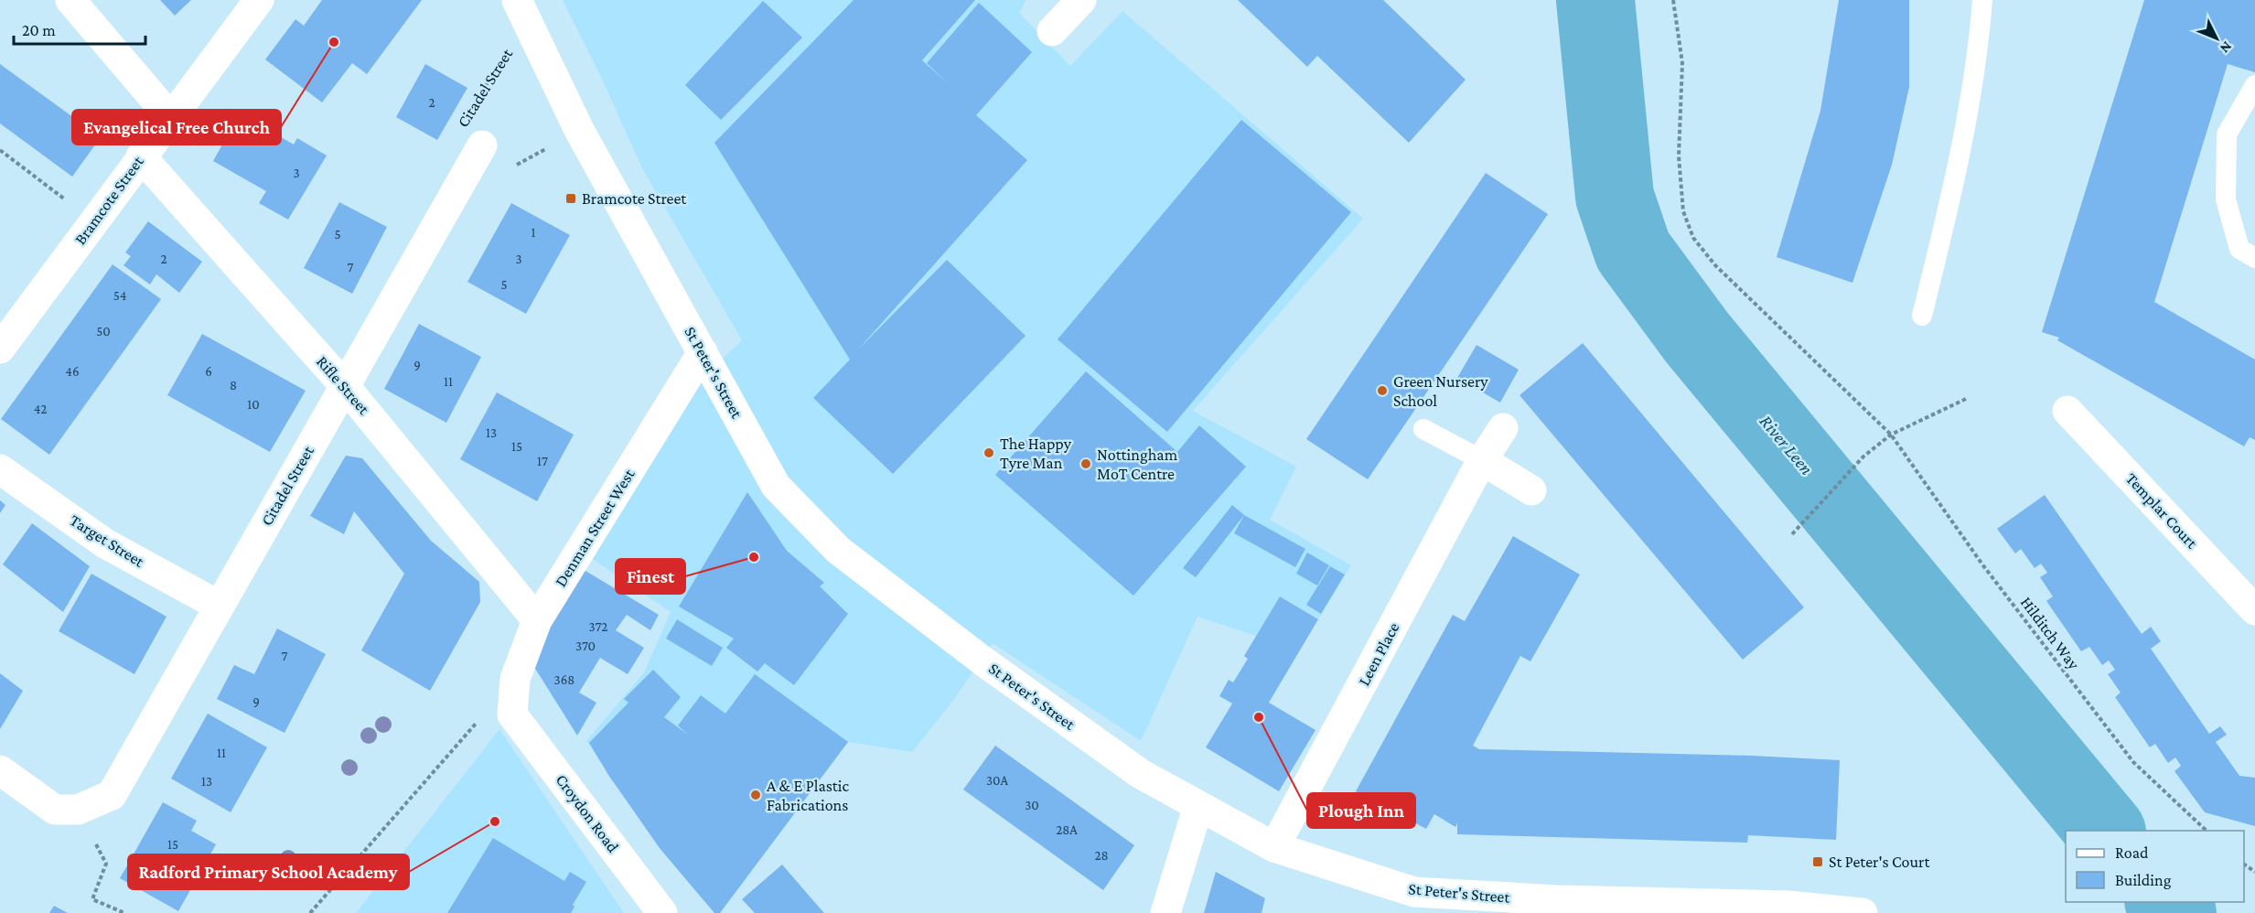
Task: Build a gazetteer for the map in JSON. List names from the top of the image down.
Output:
{
  "streets": {
    "street": [
      "Citadel Street",
      "Bramcote Street",
      "St Peter's Street",
      "Rifle Street",
      "Templar Court",
      "Denman Street West",
      "Target Street",
      "Leen Place",
      "Croydon Road"
    ],
    "path": ["Hilditch Way"]
  },
  "crossings": [
    ["Citadel Street", "St Peter's Street"],
    ["Citadel Street", "Rifle Street"],
    ["Citadel Street", "Target Street"],
    ["Bramcote Street", "Rifle Street"],
    ["St Peter's Street", "Denman Street West"],
    ["St Peter's Street", "Leen Place"],
    ["Rifle Street", "Denman Street West"],
    ["Denman Street West", "Croydon Road"]
  ],
  "water": ["River Leen"],
  "places": {
    "other": [
      "Evangelical Free Church",
      "Green Nursery School",
      "The Happy Tyre Man",
      "Nottingham MoT Centre",
      "Finest",
      "Plough Inn",
      "A & E Plastic Fabrications",
      "Radford Primary School Academy"
    ],
    "transit": ["Bramcote Street", "St Peter's Court"]
  },
  "house_numbers": [
    "2",
    "3",
    "1",
    "5",
    "2",
    "3",
    "7",
    "5",
    "54",
    "50",
    "9",
    "46",
    "6",
    "11",
    "8",
    "10",
    "42",
    "13",
    "15",
    "17",
    "372",
    "370",
    "7",
    "368",
    "9",
    "11",
    "30A",
    "13",
    "30",
    "28A",
    "15",
    "28"
  ],
  "legend": ["Road", "Building"],
  "scale_bar": "20 m",
  "north": "bottom right"
}
